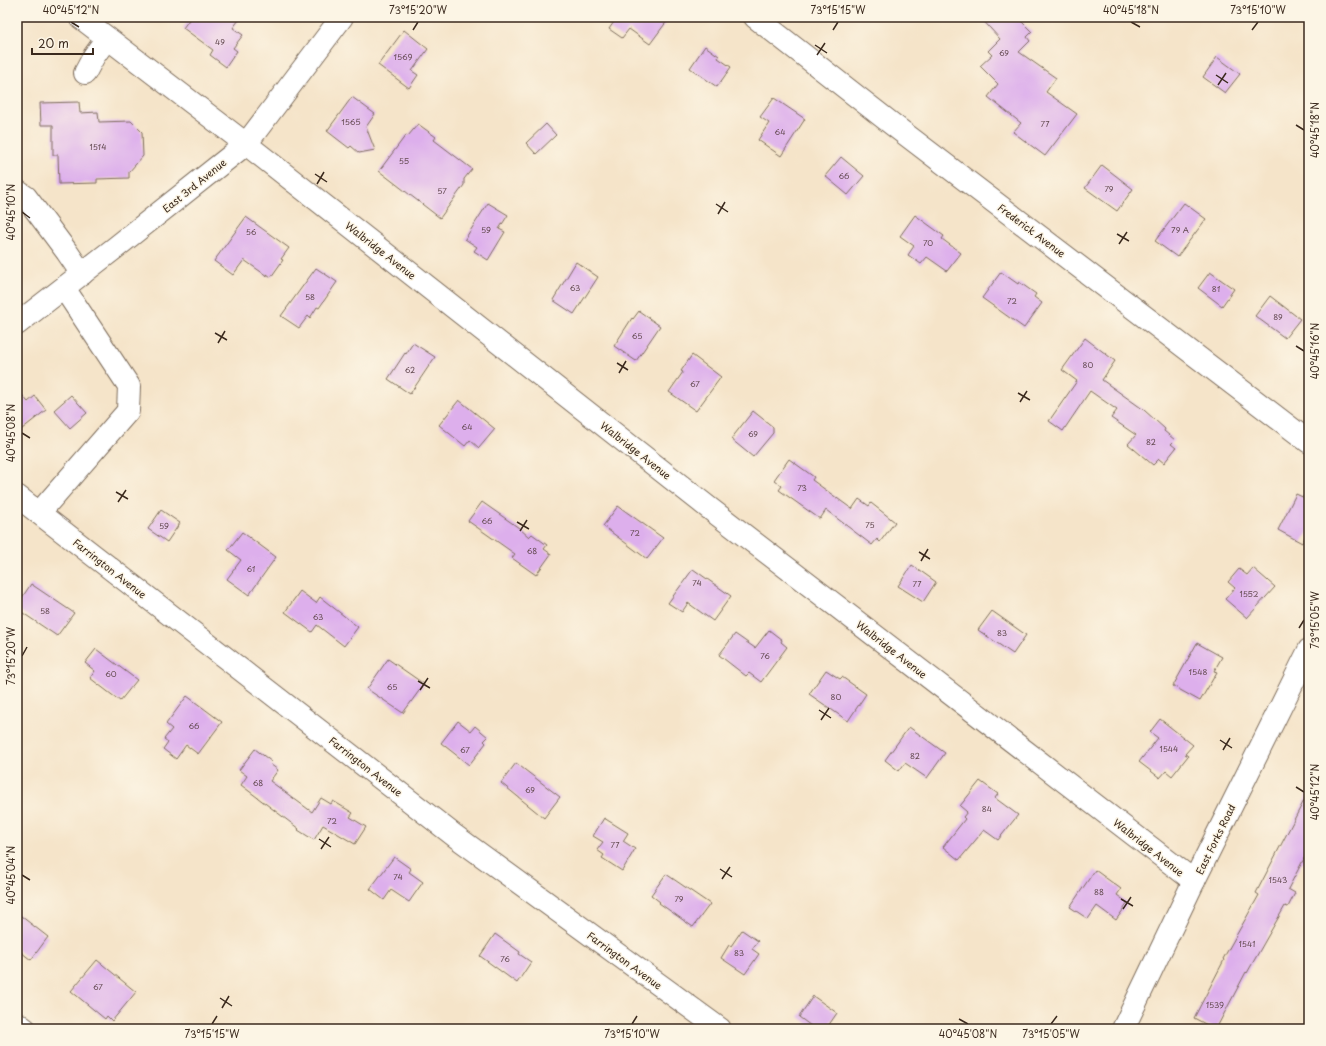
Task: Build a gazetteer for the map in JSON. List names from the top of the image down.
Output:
{
  "streets": {
    "street": [
      "East 3rd Avenue",
      "Frederick Avenue",
      "Walbridge Avenue",
      "Farrington Avenue",
      "East Forks Road"
    ]
  },
  "crossings": [
    ["East 3rd Avenue", "Walbridge Avenue"],
    ["Walbridge Avenue", "East Forks Road"]
  ],
  "house_numbers": [
    "49",
    "69",
    "1569",
    "1565",
    "77",
    "64",
    "1514",
    "55",
    "66",
    "79",
    "57",
    "59",
    "79 A",
    "56",
    "70",
    "63",
    "81",
    "58",
    "72",
    "89",
    "65",
    "80",
    "62",
    "67",
    "64",
    "69",
    "82",
    "73",
    "66",
    "75",
    "59",
    "72",
    "68",
    "61",
    "74",
    "77",
    "1552",
    "58",
    "63",
    "83",
    "76",
    "1548",
    "60",
    "65",
    "80",
    "66",
    "1544",
    "67",
    "82",
    "68",
    "69",
    "84",
    "72",
    "77",
    "74",
    "1543",
    "88",
    "79",
    "1541",
    "83",
    "76",
    "67",
    "1539"
  ],
  "scale_bar": "20 m",
  "coordinates": [
    "40°45'12\"N",
    "73°15'20\"W",
    "73°15'15\"W",
    "40°45'18\"N",
    "73°15'10\"W",
    "40°45'10\"N",
    "40°45'16\"N",
    "40°45'08\"N",
    "73°15'05\"W",
    "40°45'04\"N"
  ]
}
